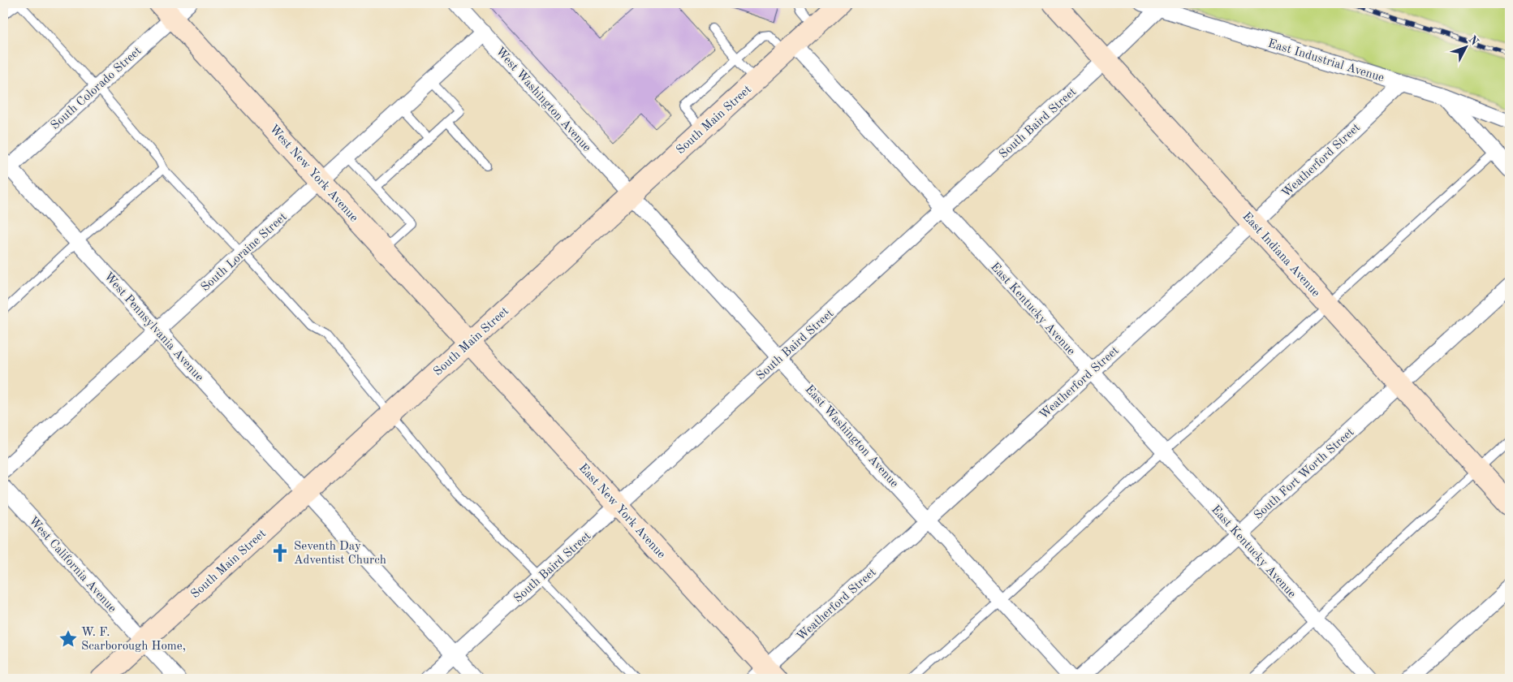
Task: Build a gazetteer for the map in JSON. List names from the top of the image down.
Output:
{
  "streets": {
    "street": [
      "East Industrial Avenue",
      "South Colorado Street",
      "West Washington Avenue",
      "South Main Street",
      "South Baird Street",
      "Weatherford Street",
      "West New York Avenue",
      "South Loraine Street",
      "East Indiana Avenue",
      "East Kentucky Avenue",
      "West Pennsylvania Avenue",
      "East Washington Avenue",
      "South Fort Worth Street",
      "East New York Avenue",
      "West California Avenue"
    ]
  },
  "crossings": [
    ["East Industrial Avenue", "South Baird Street"],
    ["East Industrial Avenue", "Weatherford Street"],
    ["South Colorado Street", "West New York Avenue"],
    ["South Colorado Street", "West Pennsylvania Avenue"],
    ["West Washington Avenue", "South Main Street"],
    ["West Washington Avenue", "South Loraine Street"],
    ["West Washington Avenue", "East Washington Avenue"],
    ["South Main Street", "West New York Avenue"],
    ["South Main Street", "East Kentucky Avenue"],
    ["South Main Street", "West Pennsylvania Avenue"],
    ["South Main Street", "East Washington Avenue"],
    ["South Main Street", "East New York Avenue"],
    ["South Main Street", "West California Avenue"],
    ["South Baird Street", "East Indiana Avenue"],
    ["South Baird Street", "East Kentucky Avenue"],
    ["South Baird Street", "West Pennsylvania Avenue"],
    ["South Baird Street", "East Washington Avenue"],
    ["South Baird Street", "East New York Avenue"],
    ["Weatherford Street", "East Indiana Avenue"],
    ["Weatherford Street", "East Kentucky Avenue"],
    ["Weatherford Street", "East Washington Avenue"],
    ["Weatherford Street", "East New York Avenue"],
    ["West New York Avenue", "South Loraine Street"],
    ["West New York Avenue", "East New York Avenue"],
    ["South Loraine Street", "West Pennsylvania Avenue"],
    ["East Indiana Avenue", "South Fort Worth Street"],
    ["East Kentucky Avenue", "South Fort Worth Street"]
  ],
  "places": {
    "church": ["Seventh Day Adventist Church"],
    "place": ["W. F. Scarborough Home,"]
  },
  "north": "top right"
}
